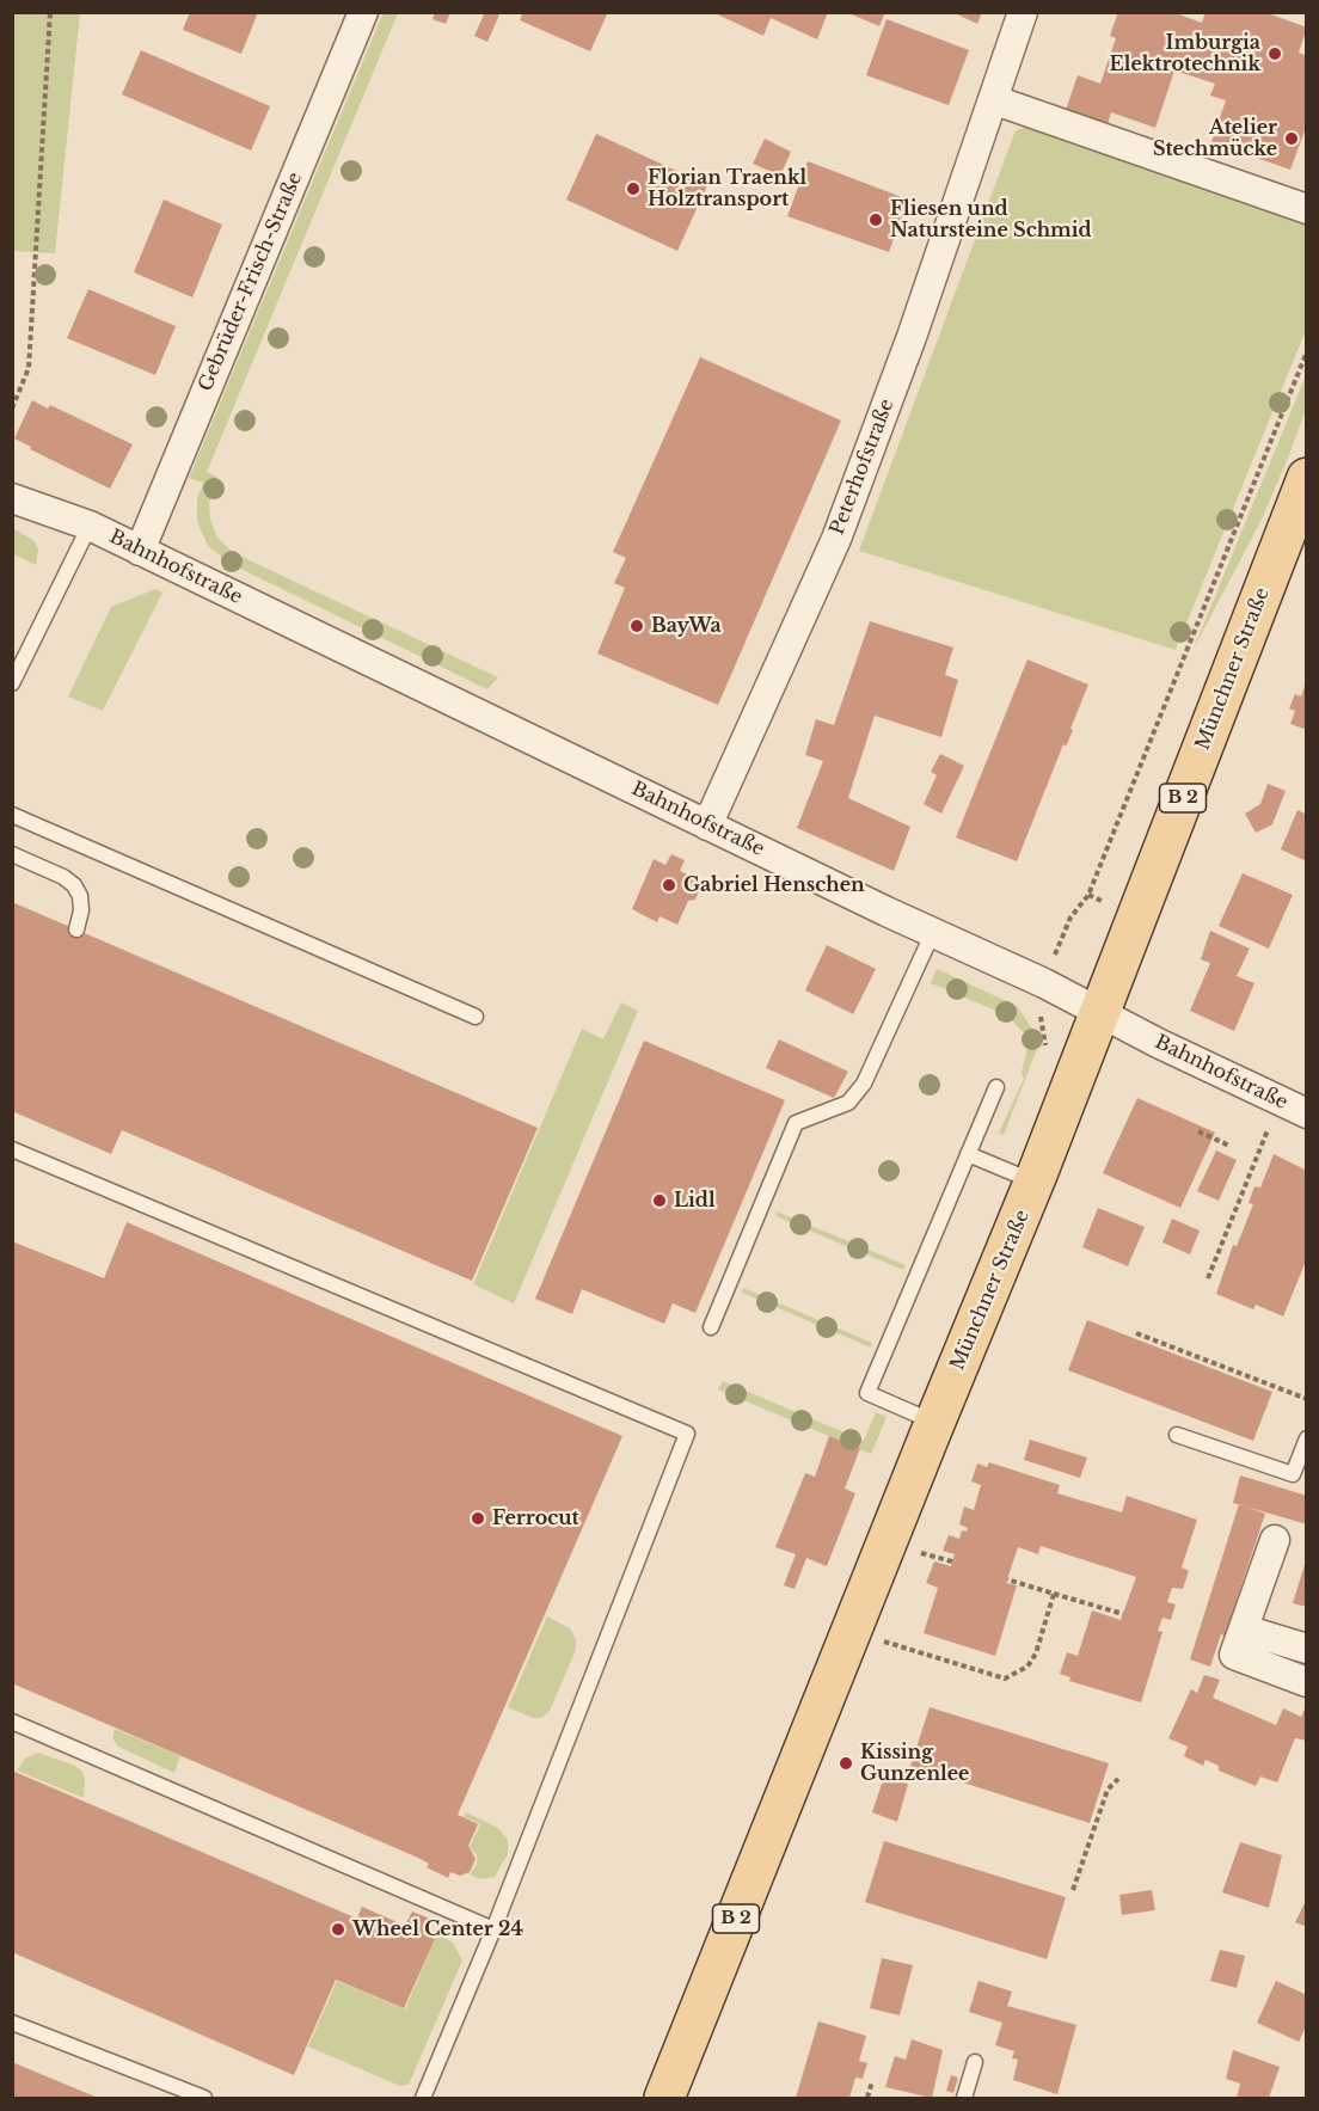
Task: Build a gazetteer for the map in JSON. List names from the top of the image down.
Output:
{
  "streets": {
    "main road": ["Münchner Straße", "B 2"],
    "street": ["Gebrüder-Frisch-Straße", "Peterhofstraße", "Bahnhofstraße"]
  },
  "crossings": [
    ["Gebrüder-Frisch-Straße", "Bahnhofstraße"],
    ["Peterhofstraße", "Bahnhofstraße"],
    ["Bahnhofstraße", "Münchner Straße"]
  ],
  "places": [
    "Imburgia Elektrotechnik",
    "Atelier Stechmücke",
    "Florian Traenkl Holztransport",
    "Fliesen und Natursteine Schmid",
    "BayWa",
    "Gabriel Henschen",
    "Lidl",
    "Ferrocut",
    "Kissing Gunzenlee",
    "Wheel Center 24"
  ]
}
